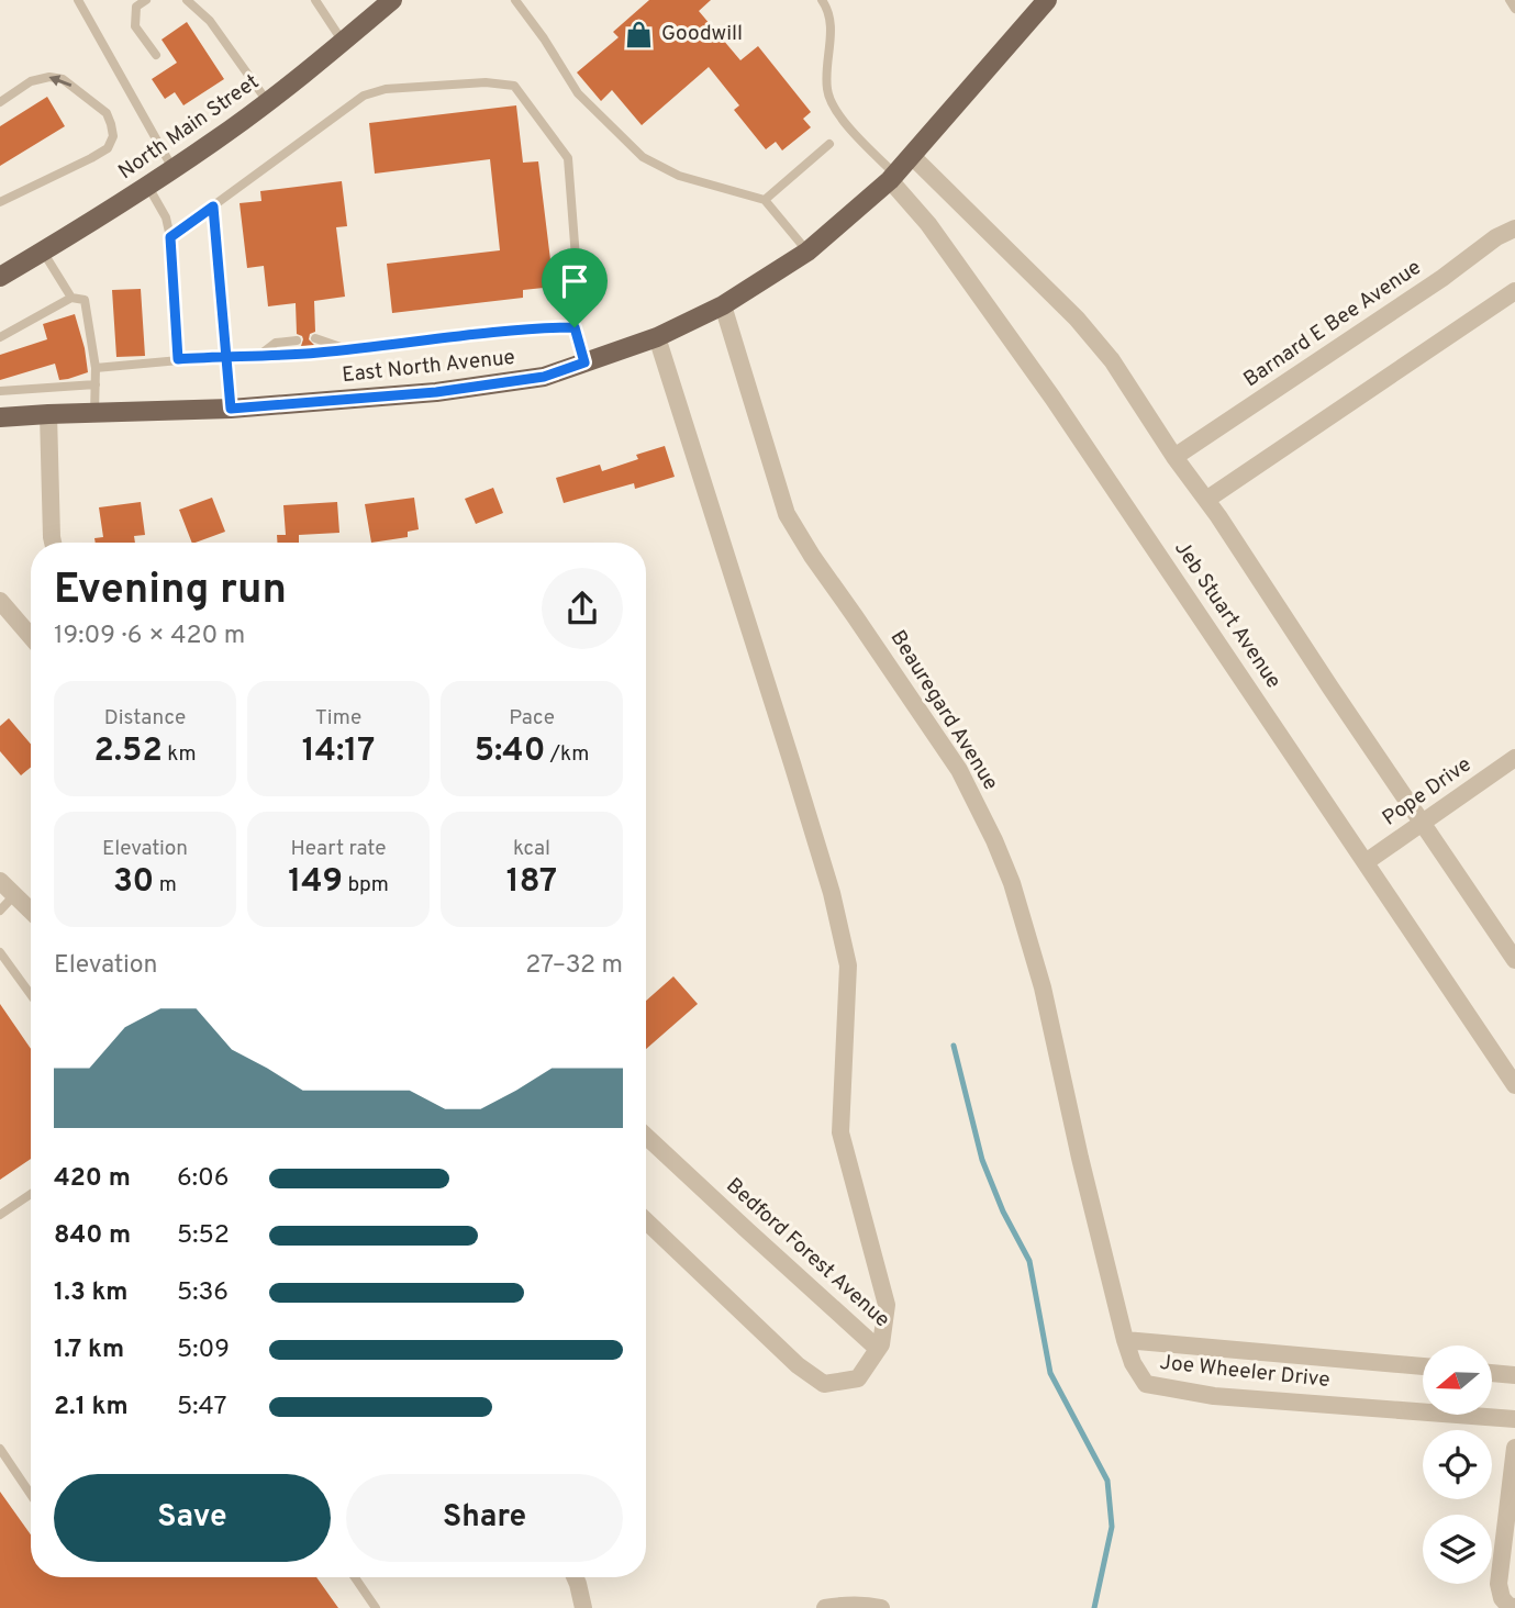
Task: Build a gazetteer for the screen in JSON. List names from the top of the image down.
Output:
{
  "streets": {
    "main road": ["North Main Street", "East North Avenue"],
    "street": [
      "Barnard E Bee Avenue",
      "Jeb Stuart Avenue",
      "Beauregard Avenue",
      "Pope Drive",
      "Bedford Forest Avenue",
      "Joe Wheeler Drive"
    ]
  },
  "crossings": [
    ["East North Avenue", "Jeb Stuart Avenue"],
    ["East North Avenue", "Beauregard Avenue"],
    ["Jeb Stuart Avenue", "Pope Drive"],
    ["Beauregard Avenue", "Joe Wheeler Drive"]
  ],
  "places": {
    "shop": ["Goodwill"]
  },
  "north": "left",
  "page": {
    "heading": ["Evening run", "19:09 · 6 × 420 m"],
    "stats": [
      ["Distance", "2.52 km"],
      ["Time", "14:17"],
      ["Pace", "5:40 /km"],
      ["Elevation", "30 m"],
      ["Heart rate", "149 bpm"],
      ["kcal", "187"]
    ],
    "chart": ["Elevation", "27–32 m"],
    "list": [
      {
        "name": "420 m",
        "note": "6:06"
      },
      {
        "name": "840 m",
        "note": "5:52"
      },
      {
        "name": "1.3 km",
        "note": "5:36"
      },
      {
        "name": "1.7 km",
        "note": "5:09"
      },
      {
        "name": "2.1 km",
        "note": "5:47"
      }
    ],
    "buttons": ["Save", "Share"]
  }
}
